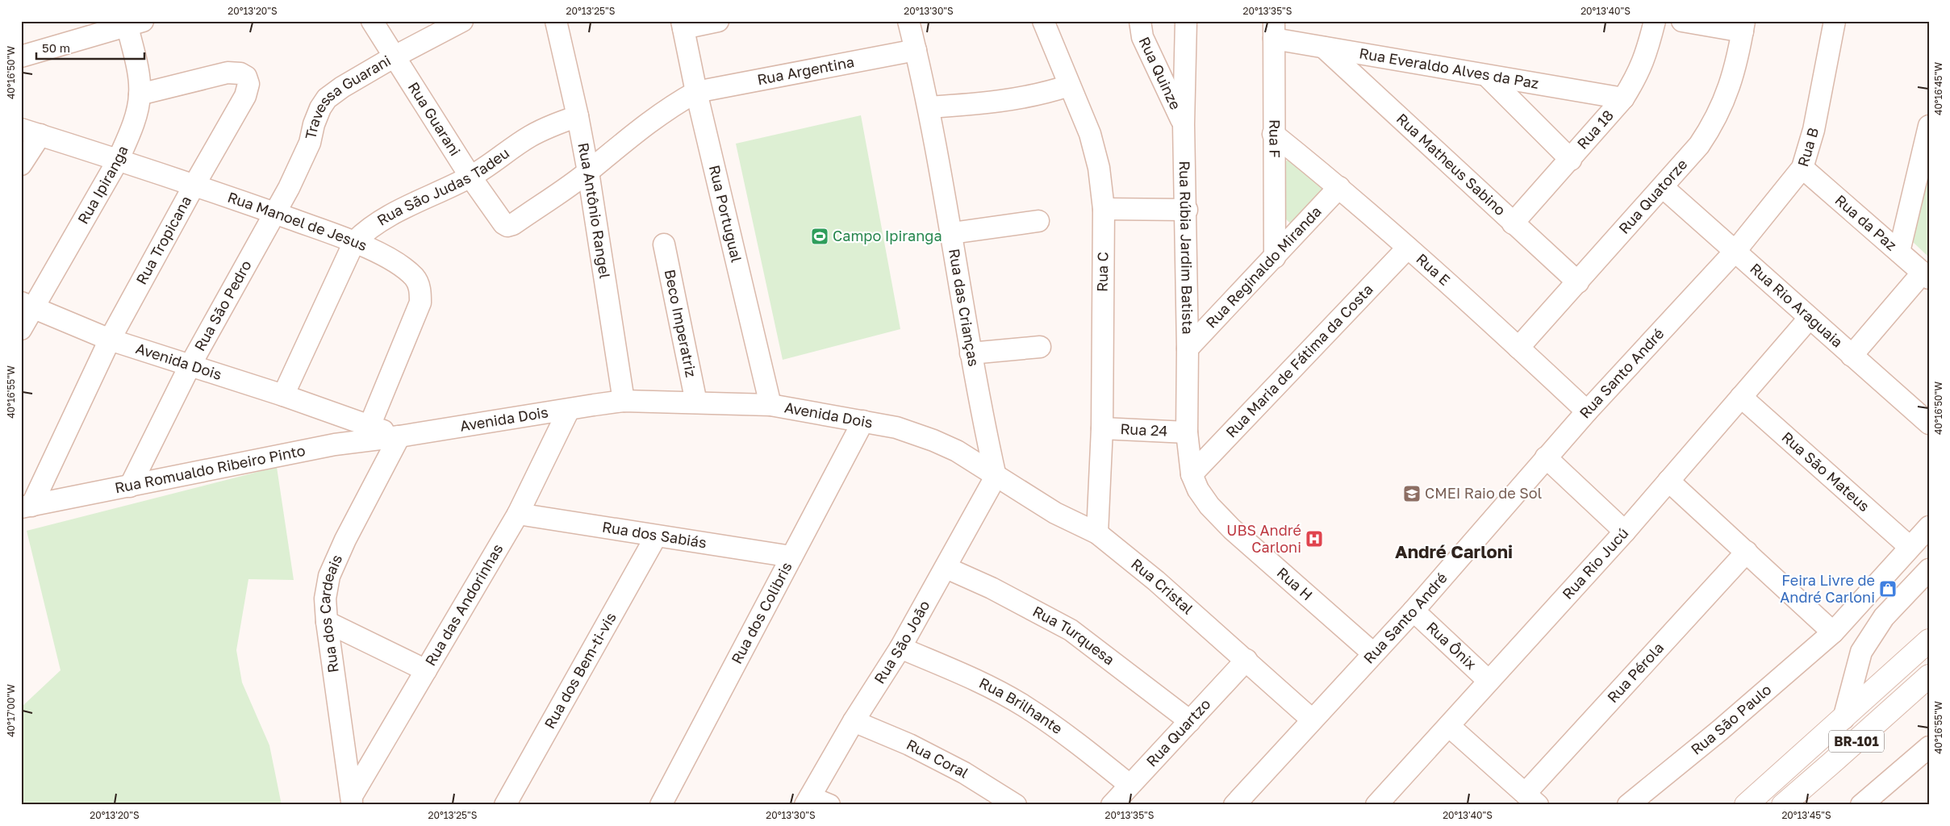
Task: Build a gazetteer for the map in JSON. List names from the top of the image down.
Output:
{
  "streets": {
    "main road": ["BR-101"],
    "street": [
      "Rua Everaldo Alves da Paz",
      "Rua Argentina",
      "Rua Quinze",
      "Travessa Guarani",
      "Rua Guarani",
      "Rua 18",
      "Rua F",
      "Rua B",
      "Rua Matheus Sabino",
      "Rua Ipiranga",
      "Rua São Judas Tadeu",
      "Rua Quatorze",
      "Rua Antônio Rangel",
      "Rua Portugual",
      "Rua Manoel de Jesus",
      "Rua da Paz",
      "Rua Tropicana",
      "Rua Rúbia Jardim Batista",
      "Rua Reginaldo Miranda",
      "Rua E",
      "Rua C",
      "Rua São Pedro",
      "Rua Rio Araguaia",
      "Rua das Crianças",
      "Beco Imperatriz",
      "Rua Maria de Fátima da Costa",
      "Avenida Dois",
      "Rua Santo André",
      "Rua 24",
      "Rua Romualdo Ribeiro Pinto",
      "Rua São Mateus",
      "Rua dos Sabiás",
      "Rua Rio Jucú",
      "Rua H",
      "Rua Cristal",
      "Rua das Andorinhas",
      "Rua dos Colibris",
      "Rua dos Cardeais",
      "Rua Turquesa",
      "Rua São João",
      "Rua Ônix",
      "Rua dos Bem-ti-vis",
      "Rua Pérola",
      "Rua Brilhante",
      "Rua São Paulo",
      "Rua Quartzo",
      "Rua Coral"
    ]
  },
  "crossings": [
    ["Rua Everaldo Alves da Paz", "Rua 18"],
    ["Rua Everaldo Alves da Paz", "Rua F"],
    ["Rua Everaldo Alves da Paz", "Rua Matheus Sabino"],
    ["Rua Argentina", "Rua Guarani"],
    ["Rua Argentina", "Rua Antônio Rangel"],
    ["Rua Argentina", "Rua Portugual"],
    ["Rua Argentina", "Rua das Crianças"],
    ["Rua Quinze", "Rua Rúbia Jardim Batista"],
    ["Travessa Guarani", "Rua Guarani"],
    ["Travessa Guarani", "Rua Manoel de Jesus"],
    ["Travessa Guarani", "Rua São Pedro"],
    ["Rua Guarani", "Rua São Judas Tadeu"],
    ["Rua 18", "Rua Matheus Sabino"],
    ["Rua F", "Rua Reginaldo Miranda"],
    ["Rua F", "Rua E"],
    ["Rua B", "Rua da Paz"],
    ["Rua B", "Rua Rio Araguaia"],
    ["Rua B", "Rua Santo André"],
    ["Rua Matheus Sabino", "Rua Quatorze"],
    ["Rua Ipiranga", "Rua Manoel de Jesus"],
    ["Rua Ipiranga", "Rua Tropicana"],
    ["Rua Ipiranga", "Avenida Dois"],
    ["Rua São Judas Tadeu", "Rua Antônio Rangel"],
    ["Rua São Judas Tadeu", "Rua Manoel de Jesus"],
    ["Rua São Judas Tadeu", "Avenida Dois"],
    ["Rua Quatorze", "Rua E"],
    ["Rua Quatorze", "Rua Rio Araguaia"],
    ["Rua Antônio Rangel", "Avenida Dois"],
    ["Rua Portugual", "Avenida Dois"],
    ["Rua Manoel de Jesus", "Rua Tropicana"],
    ["Rua Manoel de Jesus", "Rua São Pedro"],
    ["Rua Manoel de Jesus", "Avenida Dois"],
    ["Rua Tropicana", "Avenida Dois"],
    ["Rua Tropicana", "Rua Romualdo Ribeiro Pinto"],
    ["Rua Rúbia Jardim Batista", "Rua Reginaldo Miranda"],
    ["Rua Rúbia Jardim Batista", "Rua Maria de Fátima da Costa"],
    ["Rua Rúbia Jardim Batista", "Rua 24"],
    ["Rua Rúbia Jardim Batista", "Rua H"],
    ["Rua Reginaldo Miranda", "Rua E"],
    ["Rua E", "Rua Maria de Fátima da Costa"],
    ["Rua E", "Rua Santo André"],
    ["Rua C", "Rua 24"],
    ["Rua C", "Rua Cristal"],
    ["Rua São Pedro", "Avenida Dois"],
    ["Rua São Pedro", "Rua Romualdo Ribeiro Pinto"],
    ["Rua Rio Araguaia", "Rua Santo André"],
    ["Rua Rio Araguaia", "Rua Rio Jucú"],
    ["Rua das Crianças", "Avenida Dois"],
    ["Rua das Crianças", "Rua Cristal"],
    ["Rua das Crianças", "Rua São João"],
    ["Beco Imperatriz", "Avenida Dois"],
    ["Rua Maria de Fátima da Costa", "Rua H"],
    ["Avenida Dois", "Rua Romualdo Ribeiro Pinto"],
    ["Avenida Dois", "Rua Cristal"],
    ["Avenida Dois", "Rua das Andorinhas"],
    ["Avenida Dois", "Rua dos Colibris"],
    ["Avenida Dois", "Rua dos Cardeais"],
    ["Avenida Dois", "Rua São João"],
    ["Rua Santo André", "Rua H"],
    ["Rua Santo André", "Rua Cristal"],
    ["Rua Santo André", "Rua Ônix"],
    ["Rua Romualdo Ribeiro Pinto", "Rua dos Cardeais"],
    ["Rua São Mateus", "Rua Rio Jucú"],
    ["Rua São Mateus", "Rua São Paulo"],
    ["Rua dos Sabiás", "Rua das Andorinhas"],
    ["Rua dos Sabiás", "Rua dos Colibris"],
    ["Rua dos Sabiás", "Rua dos Bem-ti-vis"],
    ["Rua Rio Jucú", "Rua Ônix"],
    ["Rua Cristal", "Rua São João"],
    ["Rua Cristal", "Rua Quartzo"],
    ["Rua das Andorinhas", "Rua dos Cardeais"],
    ["Rua Turquesa", "Rua São João"],
    ["Rua Turquesa", "Rua Quartzo"],
    ["Rua São João", "Rua Brilhante"],
    ["Rua São João", "Rua Coral"],
    ["Rua Brilhante", "Rua Quartzo"]
  ],
  "districts": ["André Carloni"],
  "places": {
    "sports": ["Campo Ipiranga"],
    "school or university": ["CMEI Raio de Sol"],
    "hospital": ["UBS André Carloni"],
    "shop": ["Feira Livre de André Carloni"]
  },
  "scale_bar": "50 m",
  "coordinates": [
    "20°13'20\"S",
    "20°13'25\"S",
    "20°13'30\"S",
    "20°13'35\"S",
    "20°13'40\"S",
    "40°16'50\"W",
    "40°16'45\"W",
    "40°16'55\"W",
    "40°17'00\"W",
    "20°13'45\"S"
  ]
}
